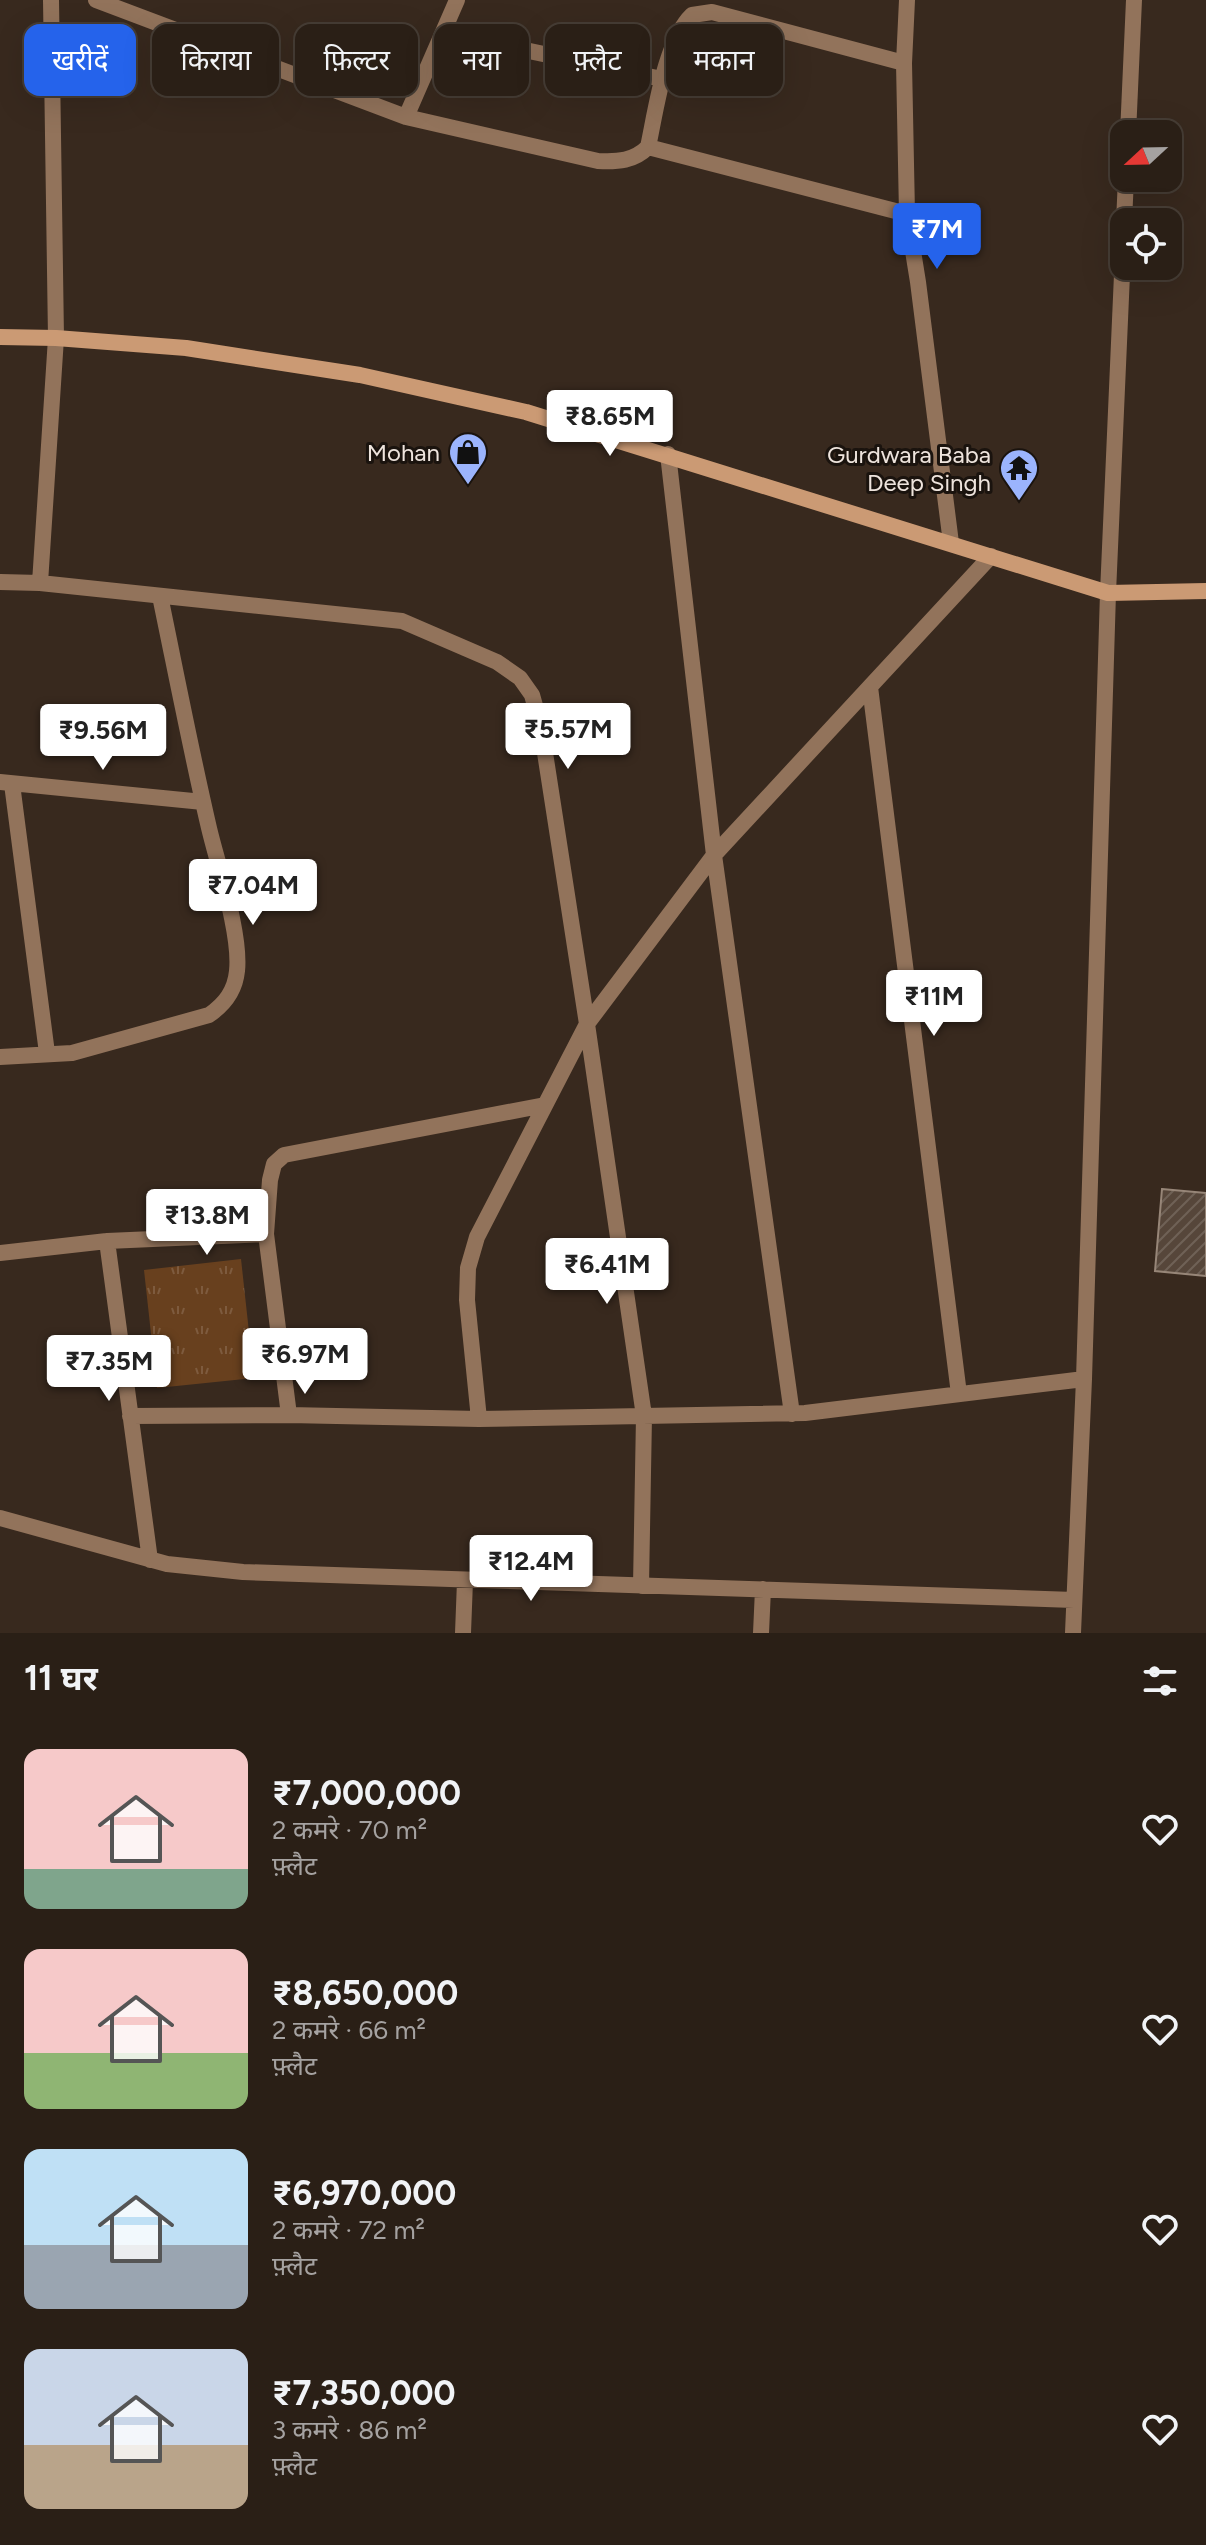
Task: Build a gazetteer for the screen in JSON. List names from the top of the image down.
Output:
{
  "places": {
    "shop": ["Mohan"],
    "temple": ["Gurdwara Baba Deep Singh"]
  },
  "north": "left",
  "page": {
    "chip": [
      "खरीदें",
      "किराया",
      "फ़िल्टर",
      "नया",
      "फ़्लैट",
      "मकान"
    ],
    "price": [
      "₹7M",
      "₹8.65M",
      "₹5.57M",
      "₹9.56M",
      "₹7.04M",
      "₹11M",
      "₹13.8M",
      "₹6.41M",
      "₹6.97M",
      "₹7.35M",
      "₹12.4M"
    ],
    "heading": "11 घर",
    "list": [
      {
        "name": "₹7,000,000",
        "note": "2 कमरे · 70 m² · फ़्लैट"
      },
      {
        "name": "₹8,650,000",
        "note": "2 कमरे · 66 m² · फ़्लैट"
      },
      {
        "name": "₹6,970,000",
        "note": "2 कमरे · 72 m² · फ़्लैट"
      },
      {
        "name": "₹7,350,000",
        "note": "3 कमरे · 86 m² · फ़्लैट"
      }
    ]
  }
}
